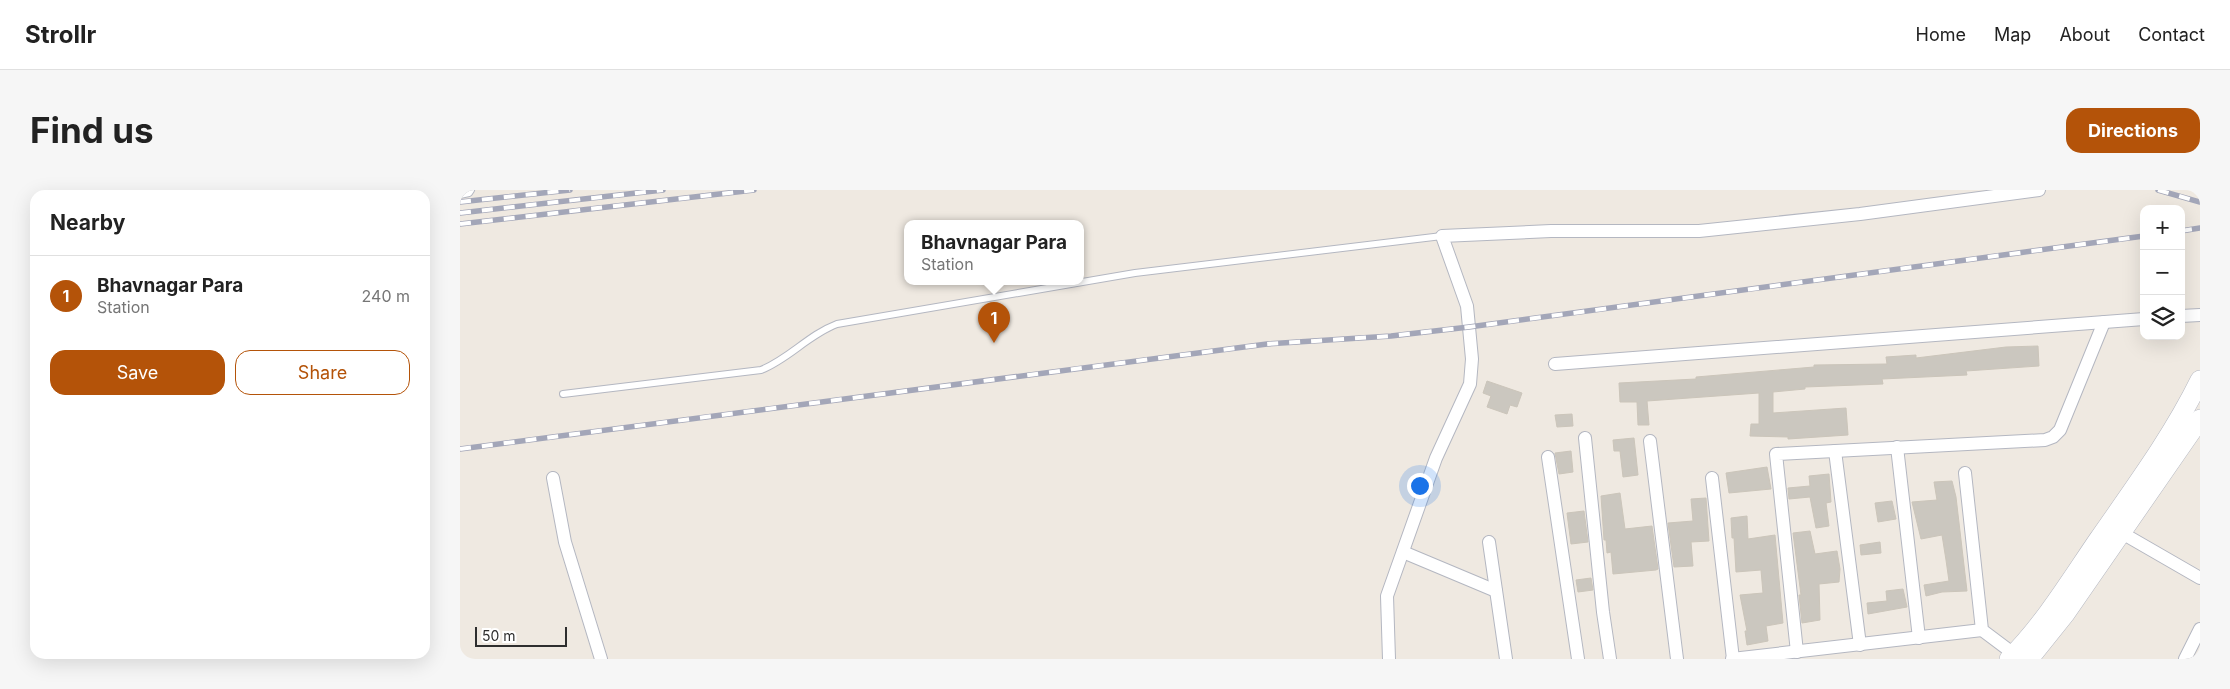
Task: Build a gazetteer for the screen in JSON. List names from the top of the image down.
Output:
{
  "scale_bar": "50 m",
  "page": {
    "header": "Strollr",
    "nav": [
      "Home",
      "Map",
      "About",
      "Contact"
    ],
    "buttons": [
      "Directions",
      ["Save", "Share"]
    ],
    "title": "Find us",
    "heading": "Nearby",
    "map_buttons": ["+", "−"],
    "popup": ["Bhavnagar Para", "Station"],
    "list": [
      {
        "mark": "1",
        "name": "Bhavnagar Para",
        "note": "Station",
        "value": "240 m"
      }
    ],
    "pins": "1",
    "scale": "50 m"
  }
}
